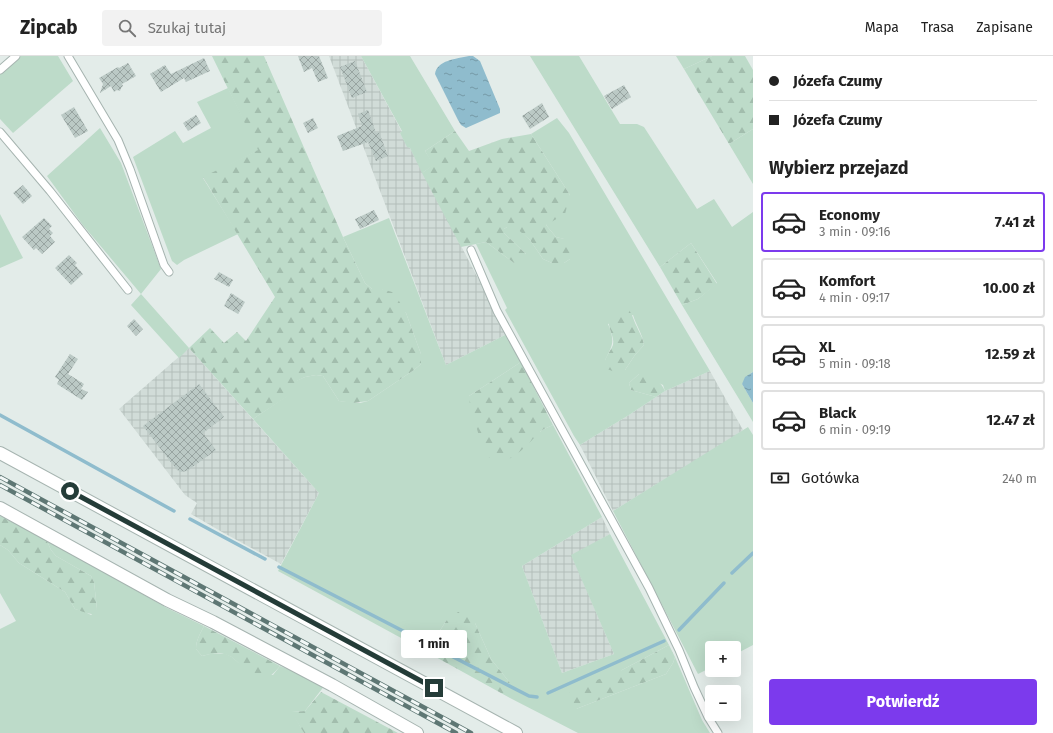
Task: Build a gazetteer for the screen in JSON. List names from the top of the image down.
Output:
{
  "page": {
    "header": "Zipcab",
    "search": "Szukaj tutaj",
    "nav": ["Mapa", "Trasa", "Zapisane"],
    "banner": ["Józefa Czumy", "Józefa Czumy"],
    "heading": "Wybierz przejazd",
    "list": [
      {
        "name": "Economy",
        "note": "3 min · 09:16",
        "value": "7.41 zł"
      },
      {
        "name": "Komfort",
        "note": "4 min · 09:17",
        "value": "10.00 zł"
      },
      {
        "name": "XL",
        "note": "5 min · 09:18",
        "value": "12.59 zł"
      },
      {
        "name": "Black",
        "note": "6 min · 09:19",
        "value": "12.47 zł"
      }
    ],
    "pay": ["Gotówka", "240 m"],
    "bubble": "1 min",
    "map_buttons": ["+", "−"],
    "buttons": "Potwierdź"
  }
}
